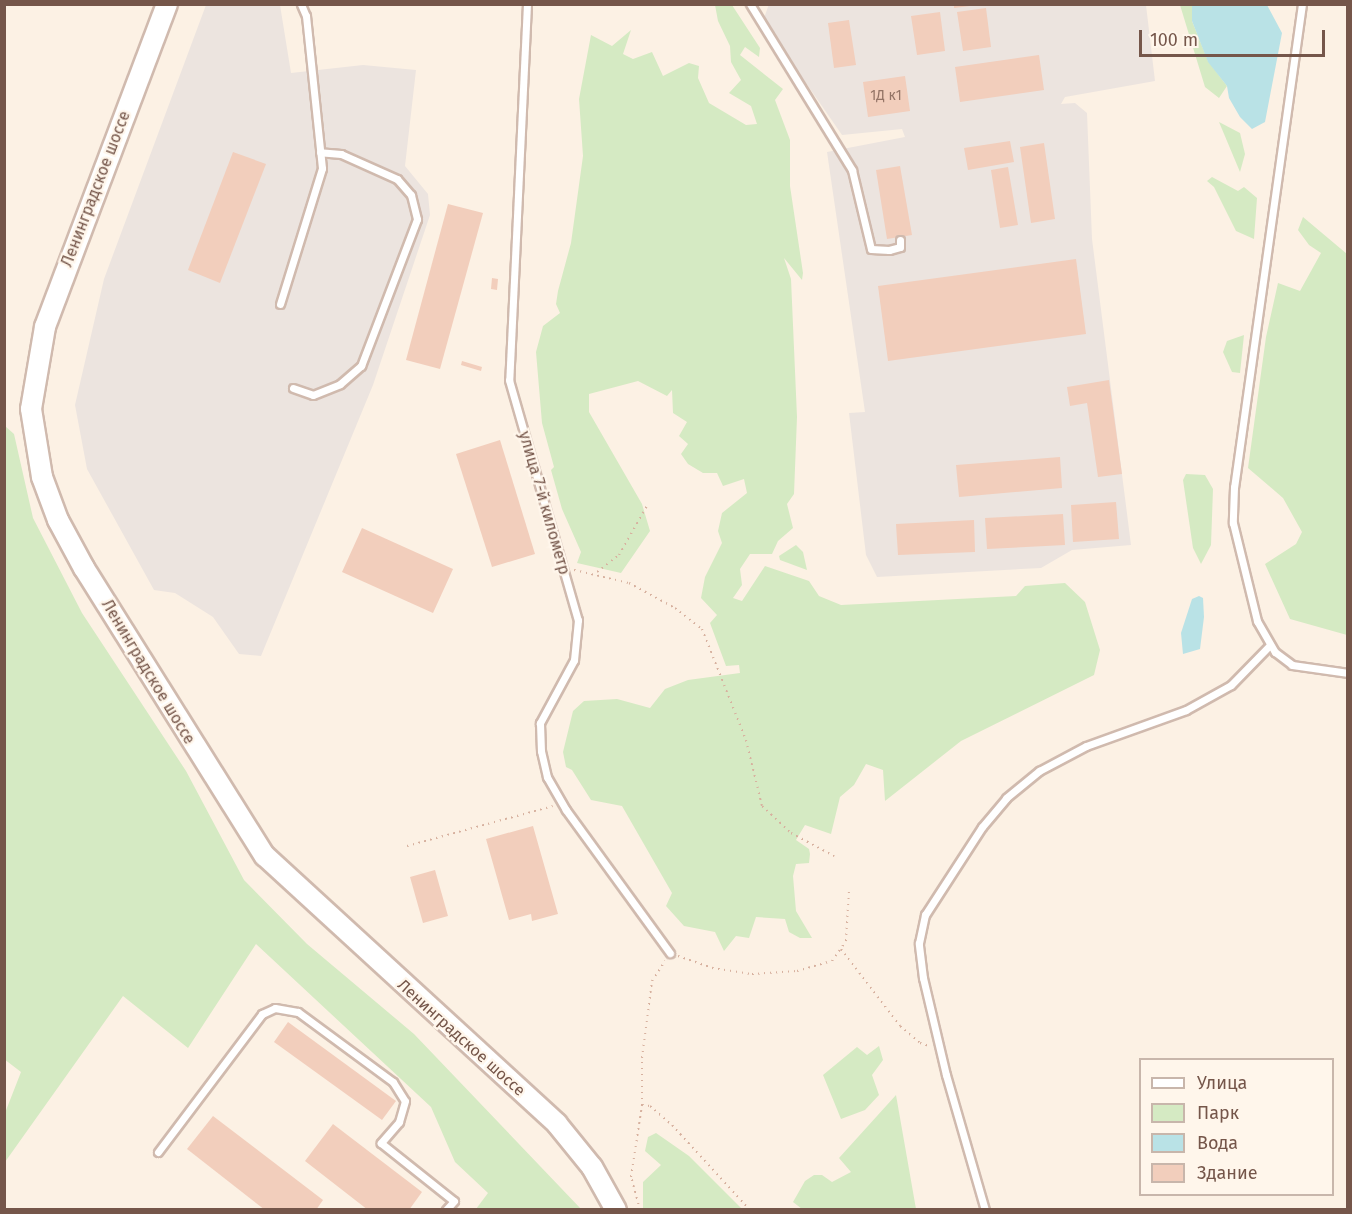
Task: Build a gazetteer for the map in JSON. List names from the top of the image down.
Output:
{
  "streets": {
    "main road": ["Ленинградское шоссе"],
    "lane": ["улица 7-й километр"]
  },
  "house_numbers": ["1Д к1"],
  "legend": [
    "Улица",
    "Парк",
    "Вода",
    "Здание"
  ],
  "scale_bar": "100 m"
}
